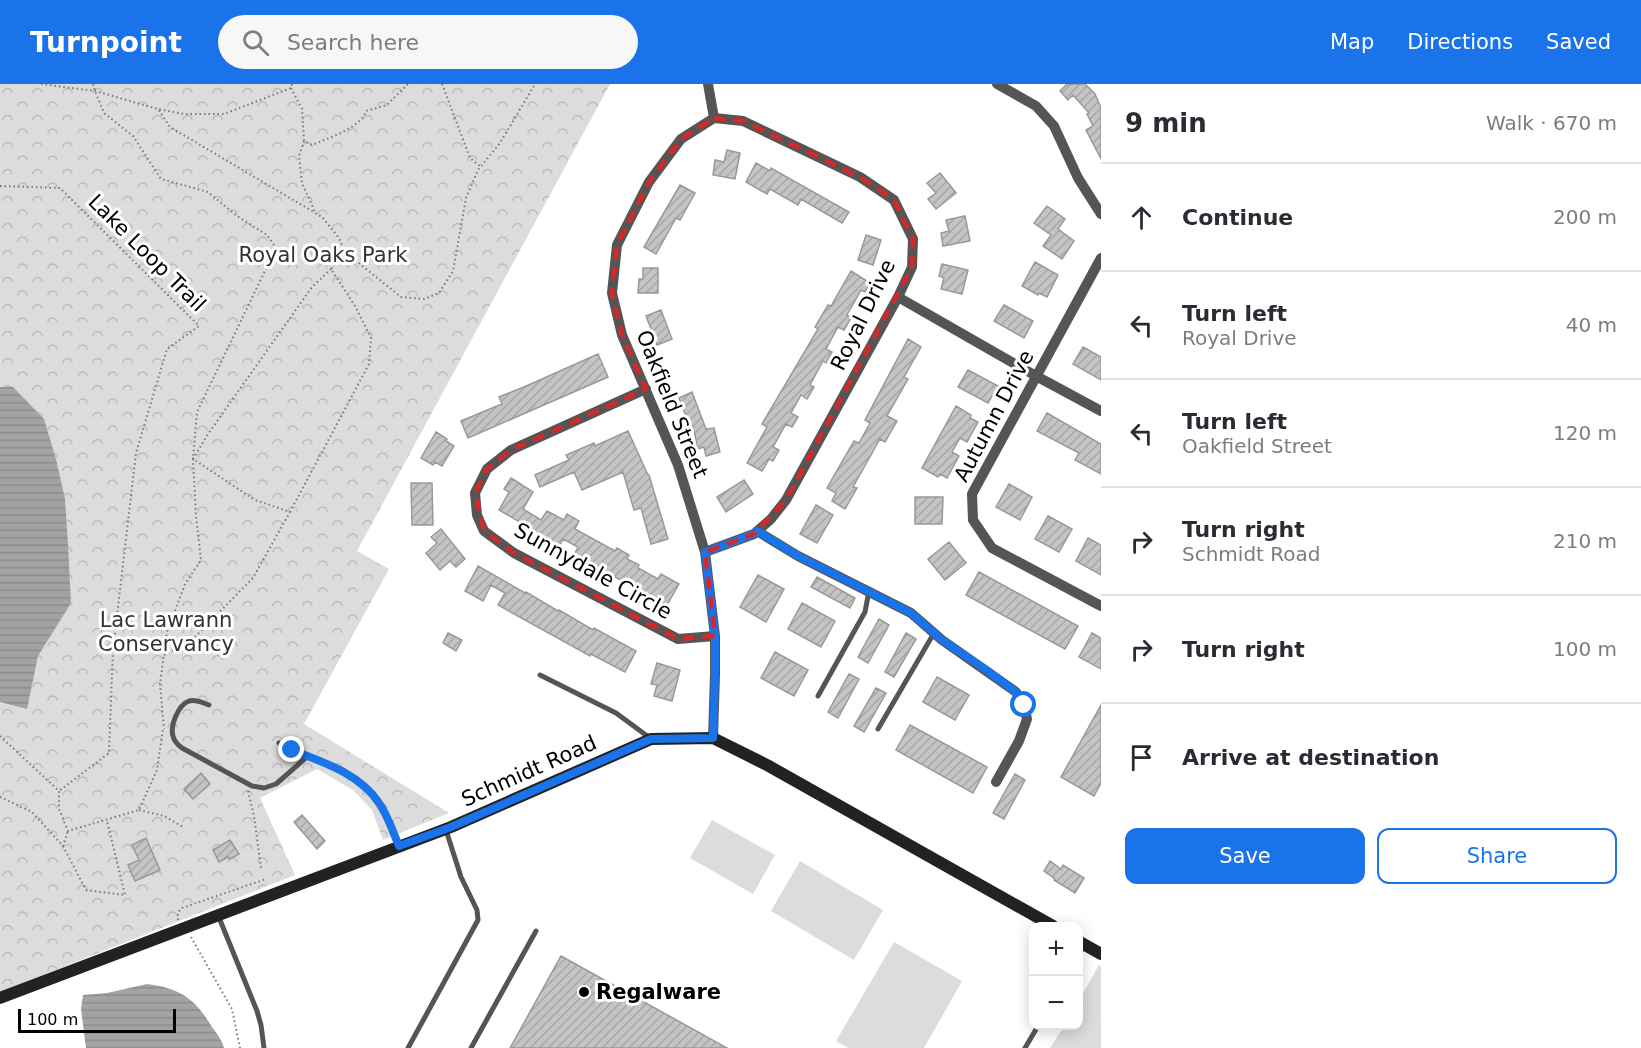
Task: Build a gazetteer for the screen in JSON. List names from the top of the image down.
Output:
{
  "streets": {
    "street": [
      "Royal Drive",
      "Oakfield Street",
      "Autumn Drive",
      "Sunnydale Circle",
      "Schmidt Road"
    ],
    "path": ["Lake Loop Trail"]
  },
  "crossings": [
    ["Royal Drive", "Oakfield Street"],
    ["Oakfield Street", "Sunnydale Circle"],
    ["Oakfield Street", "Schmidt Road"]
  ],
  "parks": ["Royal Oaks Park", "Lac Lawrann Conservancy"],
  "places": ["Regalware"],
  "scale_bar": "100 m",
  "page": {
    "header": "Turnpoint",
    "search": "Search here",
    "nav": ["Map", "Directions", "Saved"],
    "heading": ["9 min", "Walk · 670 m"],
    "list": [
      ["Continue", "200 m"],
      ["Turn left", "Royal Drive", "40 m"],
      ["Turn left", "Oakfield Street", "120 m"],
      ["Turn right", "Schmidt Road", "210 m"],
      ["Turn right", "100 m"],
      "Arrive at destination"
    ],
    "buttons": ["Save", "Share"],
    "map_buttons": ["+", "−"],
    "scale": "100 m"
  }
}
